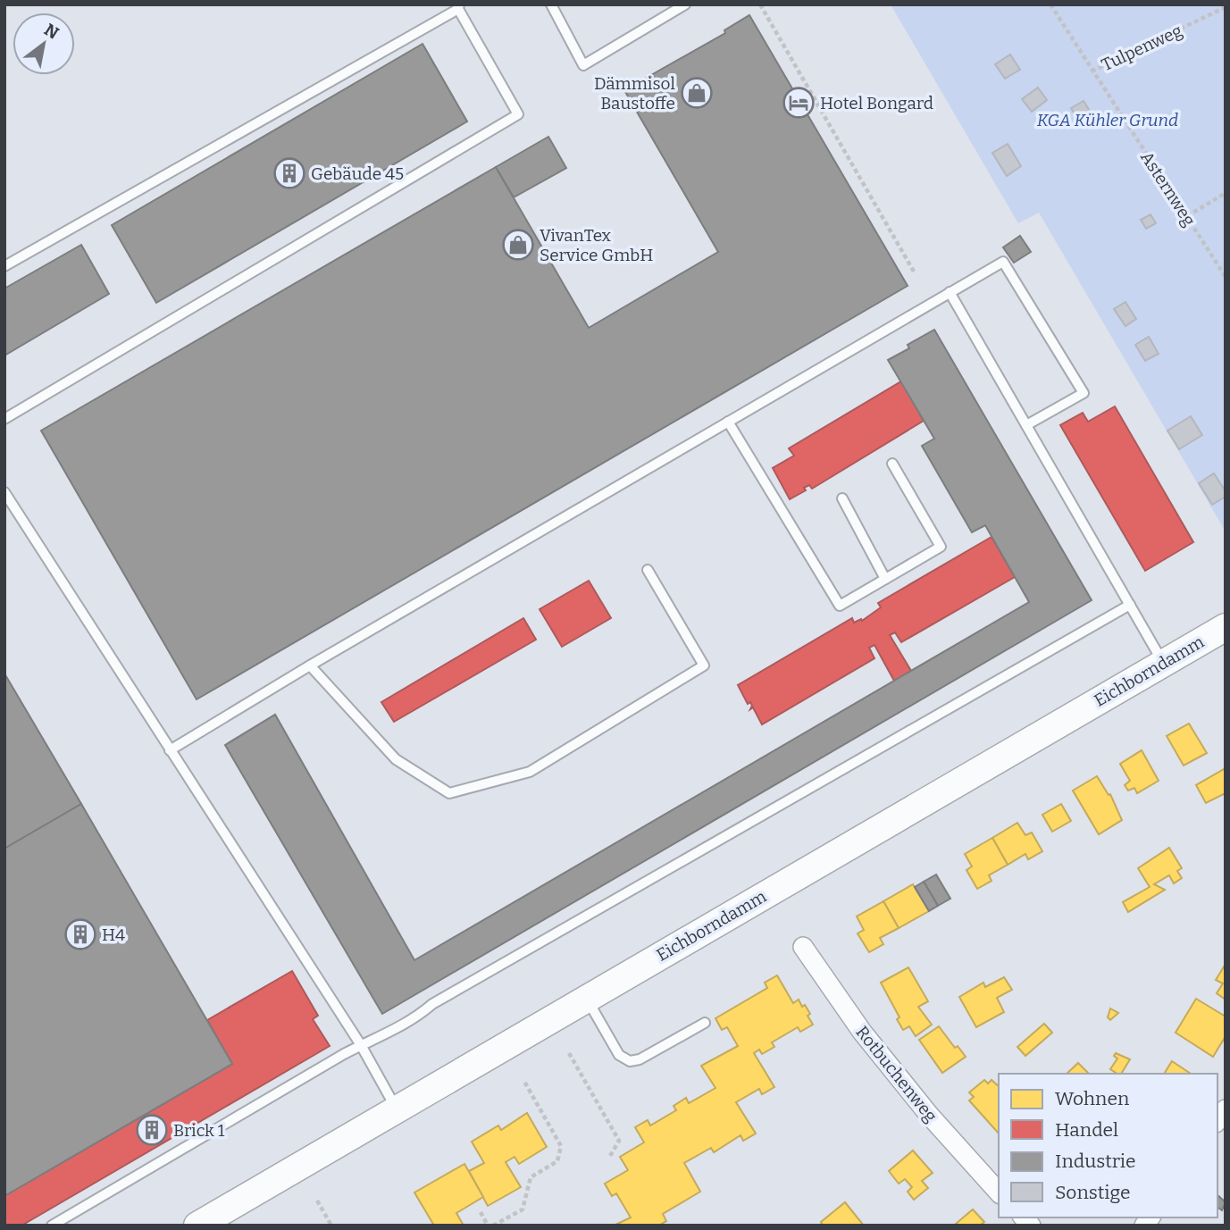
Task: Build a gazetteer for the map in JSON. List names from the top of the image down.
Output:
{
  "streets": {
    "main road": ["Eichborndamm"],
    "street": ["Rotbuchenweg"],
    "path": ["Tulpenweg", "Asternweg"]
  },
  "crossings": [
    ["Tulpenweg", "Asternweg"]
  ],
  "parks": ["KGA Kühler Grund"],
  "places": {
    "shop": ["Dämmisol Baustoffe", "VivanTex Service GmbH"],
    "hotel": ["Hotel Bongard"],
    "building": ["Gebäude 45", "H4", "Brick 1"]
  },
  "legend": [
    "Wohnen",
    "Handel",
    "Industrie",
    "Sonstige"
  ],
  "north": "top right"
}
